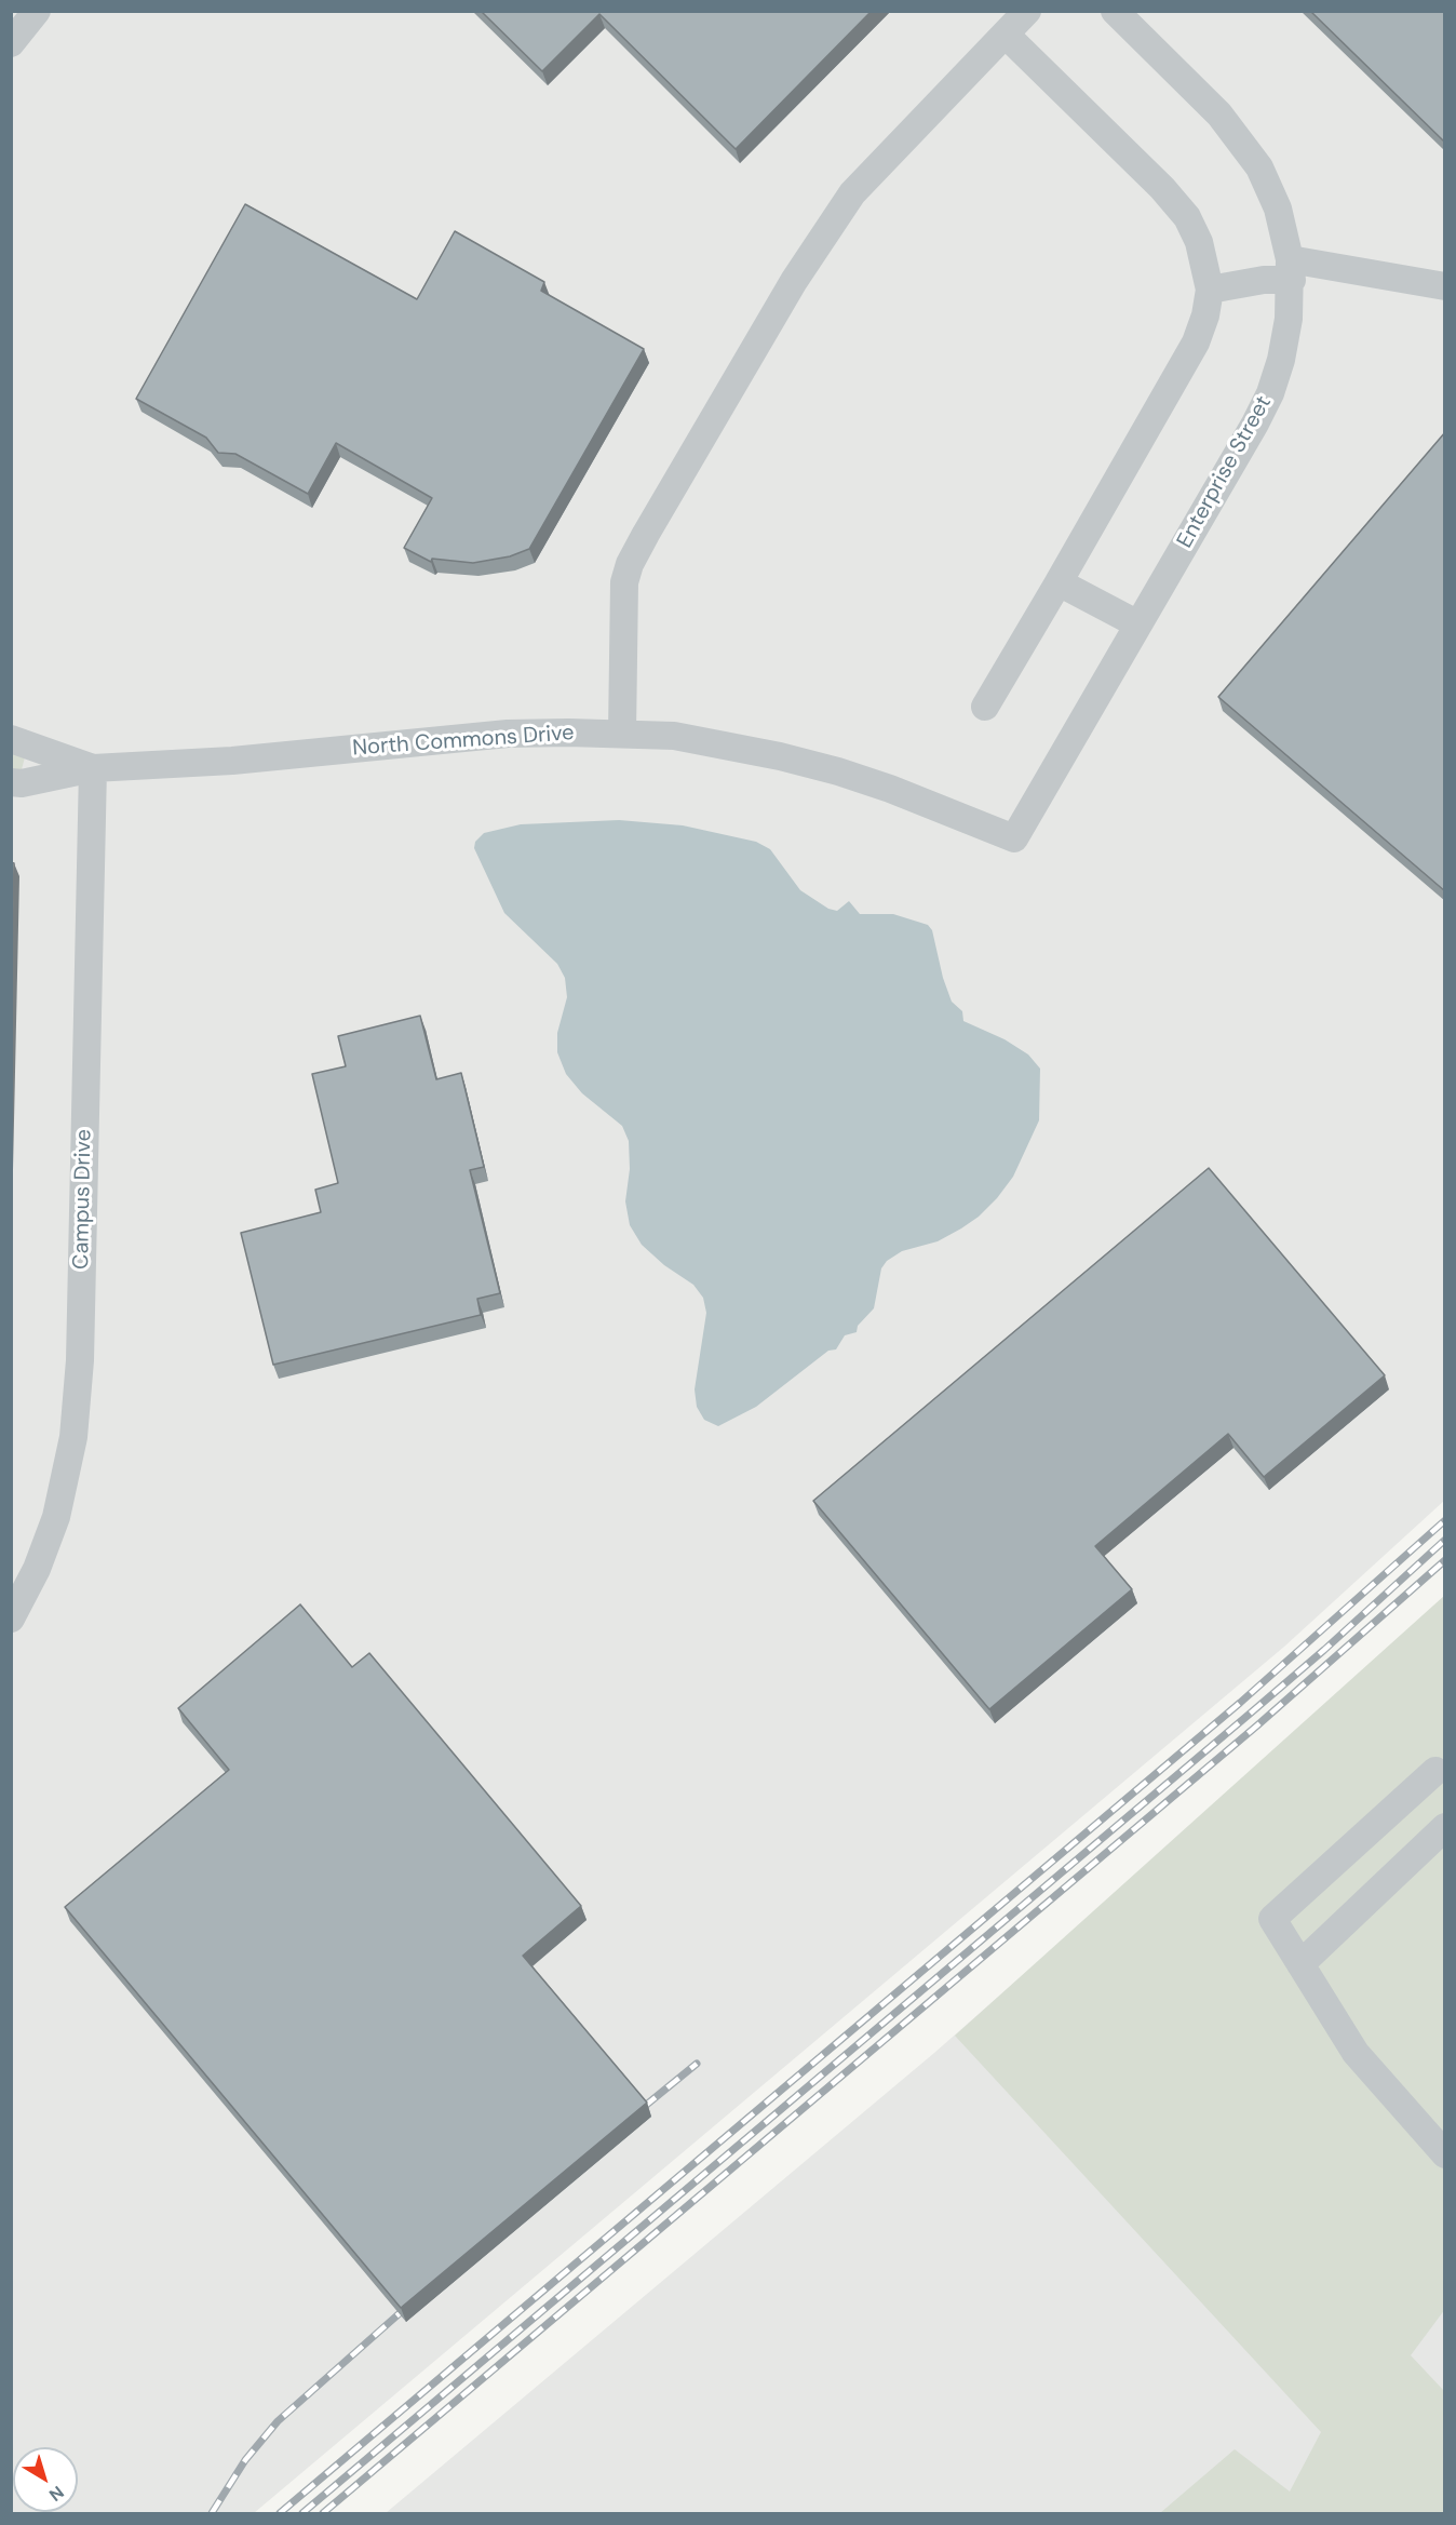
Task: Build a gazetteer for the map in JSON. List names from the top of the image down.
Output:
{
  "streets": {
    "street": ["Enterprise Street", "North Commons Drive", "Campus Drive"]
  },
  "crossings": [
    ["Enterprise Street", "North Commons Drive"],
    ["North Commons Drive", "Campus Drive"]
  ],
  "north": "bottom right"
}
